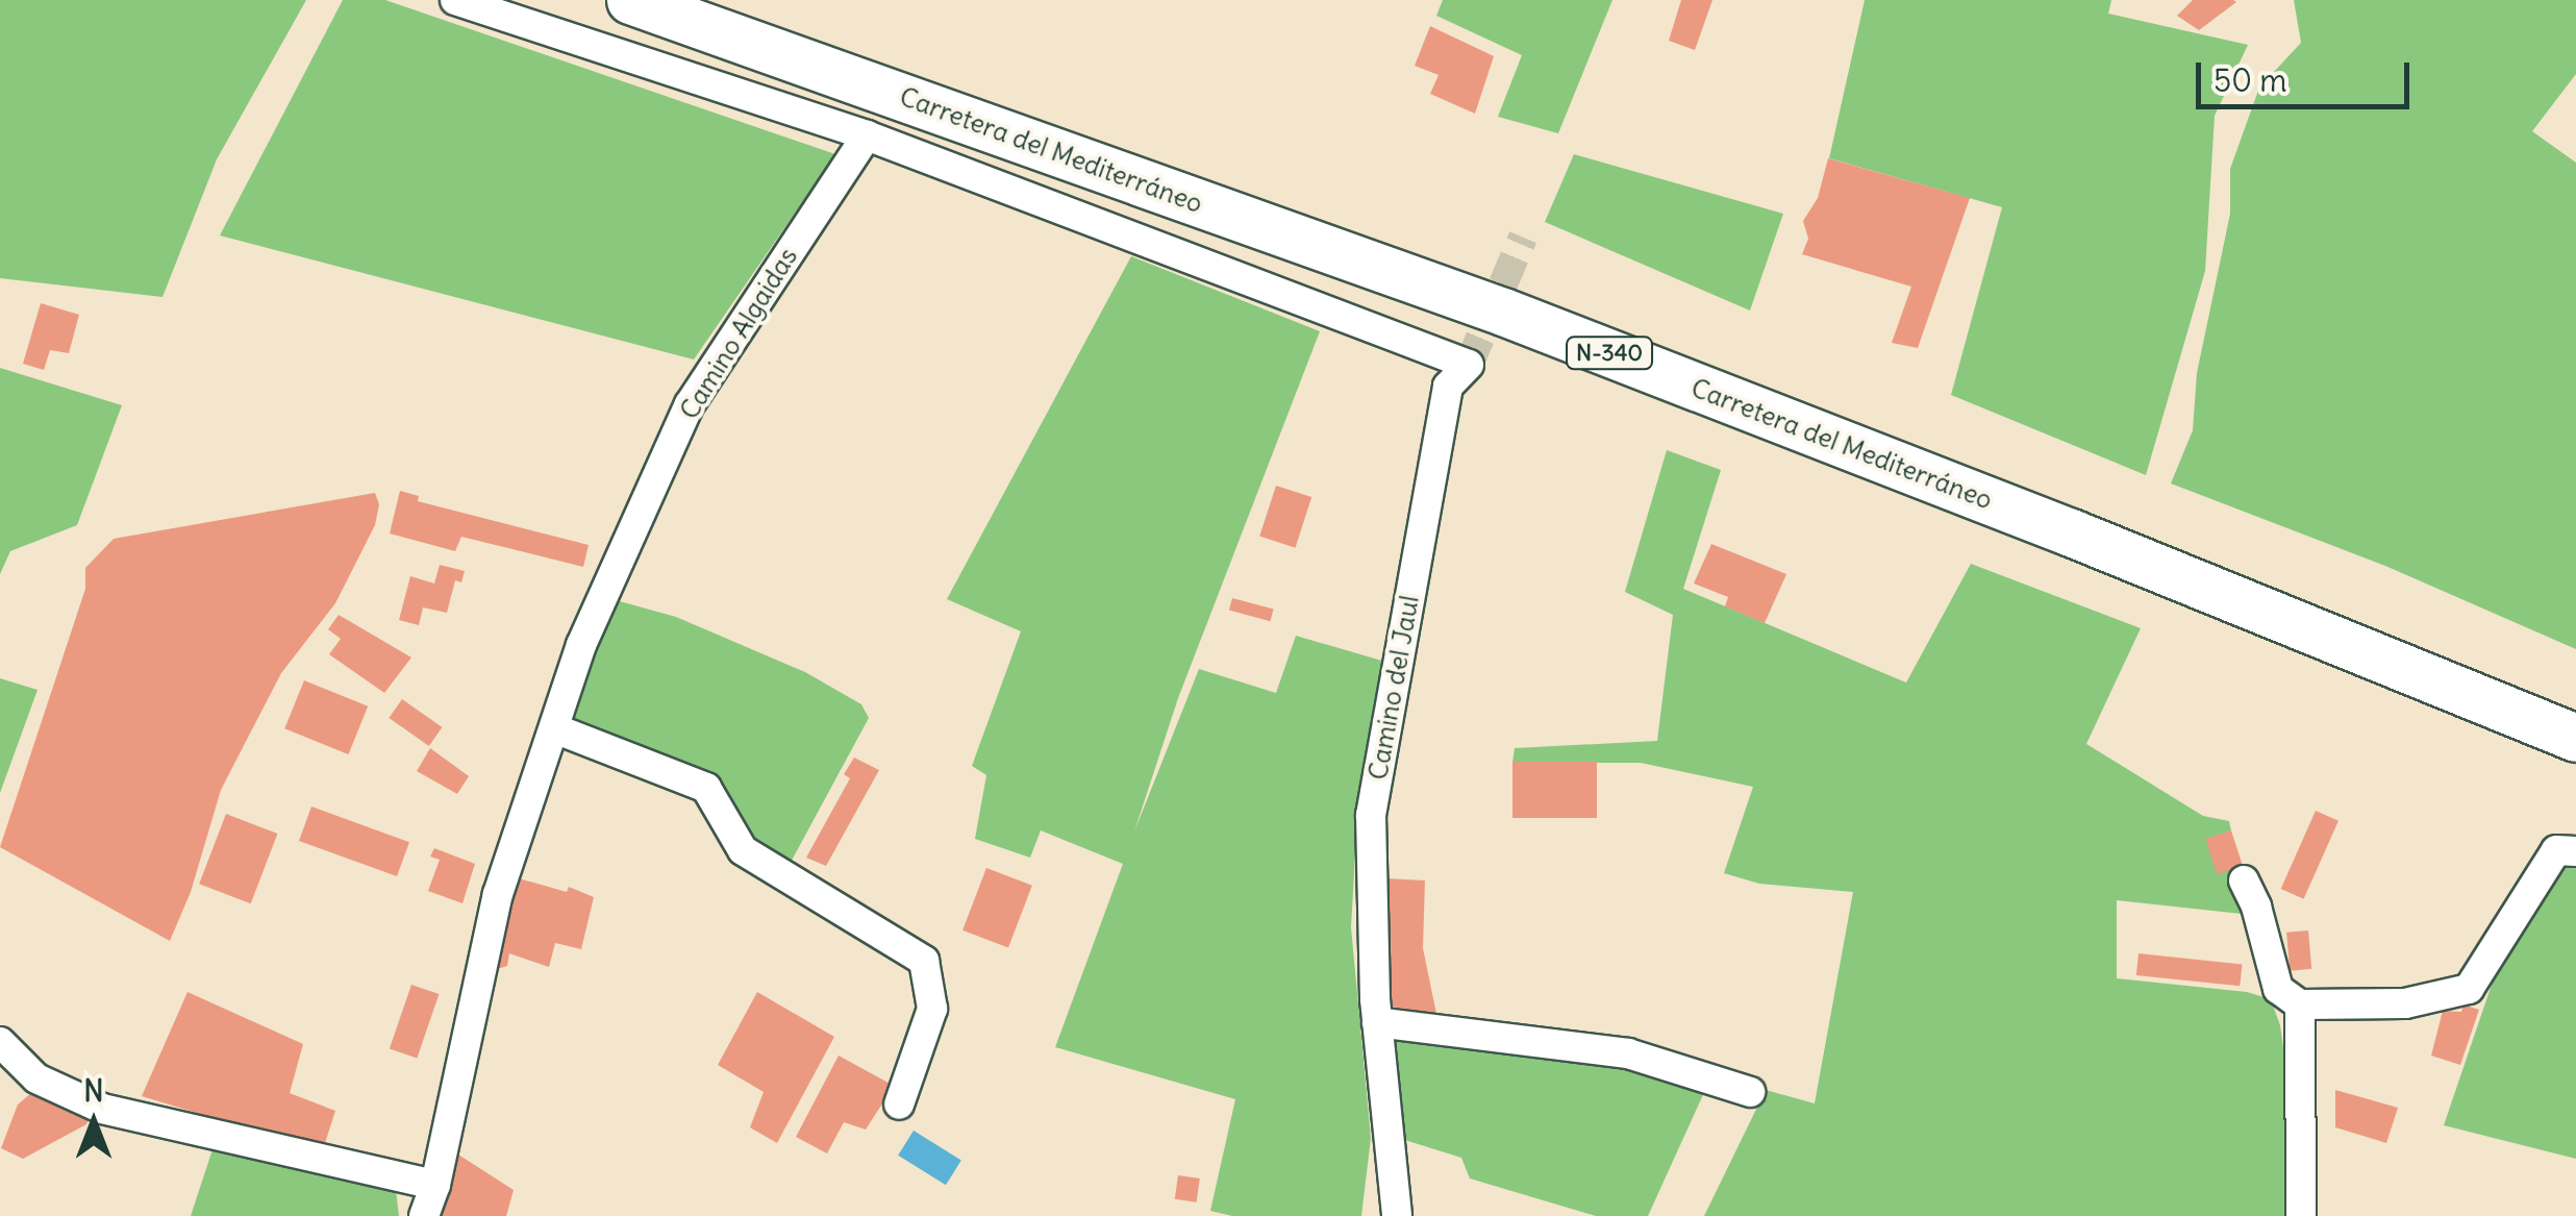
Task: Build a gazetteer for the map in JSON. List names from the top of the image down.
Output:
{
  "streets": {
    "highway": ["Carretera del Mediterráneo", "N-340"],
    "street": ["Camino Algaidas", "Camino del Jaul"]
  },
  "crossings": [
    ["Camino Algaidas", "Camino del Jaul"]
  ],
  "scale_bar": "50 m",
  "north": "top"
}
